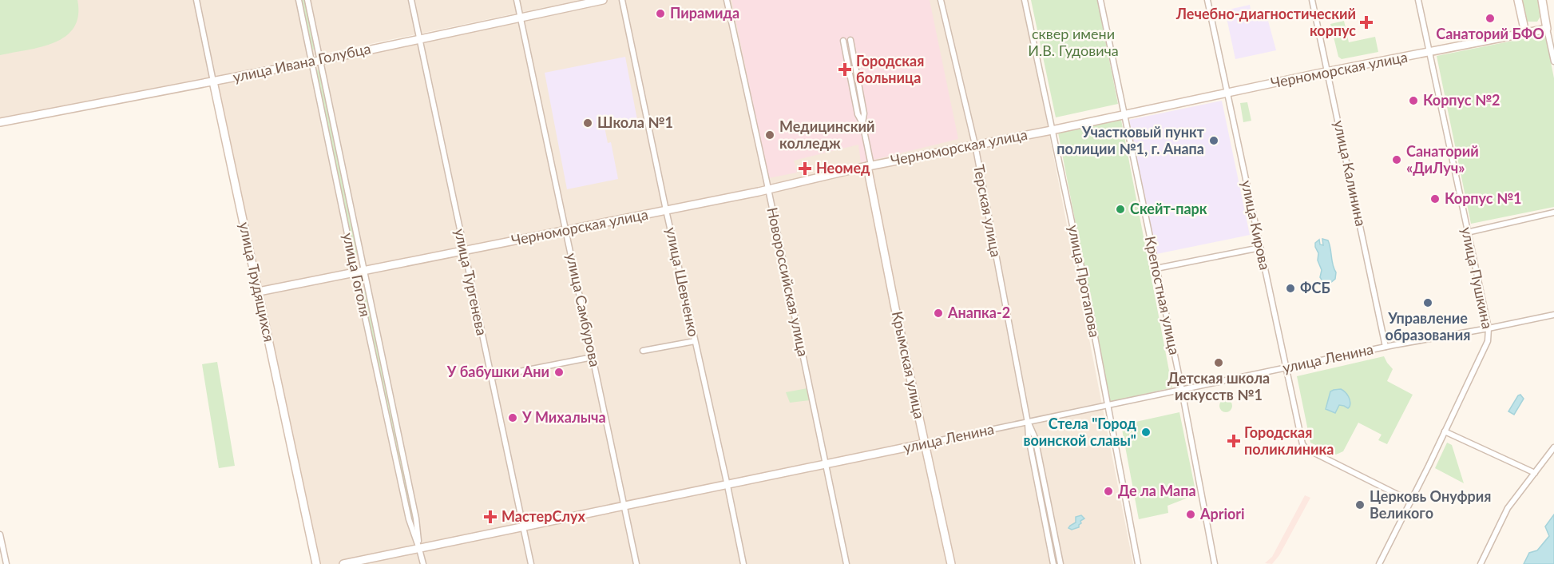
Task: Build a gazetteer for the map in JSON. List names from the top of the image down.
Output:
{
  "streets": {
    "street": [
      "улица Ивана Голубца",
      "Черноморская улица",
      "улица Калинина",
      "Терская улица",
      "улица Кирова",
      "улица Гоголя",
      "улица Пушкина",
      "улица Протапова",
      "улица Трудящихся",
      "улица Тургенева",
      "улица Шевченко",
      "Новороссийская улица",
      "Крепостная улица",
      "улица Самбурова",
      "улица Ленина",
      "Крымская улица"
    ]
  },
  "crossings": [
    ["улица Ивана Голубца", "улица Гоголя"],
    ["улица Ивана Голубца", "улица Трудящихся"],
    ["улица Ивана Голубца", "улица Тургенева"],
    ["улица Ивана Голубца", "улица Самбурова"],
    ["Черноморская улица", "улица Калинина"],
    ["Черноморская улица", "Терская улица"],
    ["Черноморская улица", "улица Кирова"],
    ["Черноморская улица", "улица Гоголя"],
    ["Черноморская улица", "улица Пушкина"],
    ["Черноморская улица", "улица Протапова"],
    ["Черноморская улица", "улица Трудящихся"],
    ["Черноморская улица", "улица Тургенева"],
    ["Черноморская улица", "улица Шевченко"],
    ["Черноморская улица", "Новороссийская улица"],
    ["Черноморская улица", "Крепостная улица"],
    ["Черноморская улица", "улица Самбурова"],
    ["Черноморская улица", "Крымская улица"],
    ["улица Калинина", "улица Ленина"],
    ["Терская улица", "улица Ленина"],
    ["улица Кирова", "улица Пушкина"],
    ["улица Кирова", "улица Ленина"],
    ["улица Гоголя", "улица Ленина"],
    ["улица Пушкина", "улица Ленина"],
    ["улица Протапова", "улица Ленина"],
    ["улица Тургенева", "улица Ленина"],
    ["улица Шевченко", "улица Ленина"],
    ["Новороссийская улица", "улица Ленина"],
    ["Крепостная улица", "улица Ленина"],
    ["улица Самбурова", "улица Ленина"],
    ["улица Ленина", "Крымская улица"]
  ],
  "parks": ["сквер имени И.В. Гудовича"],
  "places": {
    "other": [
      "Пирамида",
      "Санаторий БФО",
      "Корпус №2",
      "Школа №1",
      "Медицинский колледж",
      "Участковый пункт полиции №1, г. Анапа",
      "Санаторий «ДиЛуч»",
      "Корпус №1",
      "Скейт-парк",
      "ФСБ",
      "Управление образования",
      "Анапка-2",
      "Детская школа искусcтв №1",
      "У бабушки Ани",
      "У Михалыча",
      "Стела \"Город воинской славы\"",
      "Де ла Мапа",
      "Церковь Онуфрия Великого",
      "Apriori"
    ],
    "health": [
      "Лечебно-диагностический корпус",
      "Городская больница",
      "Неомед",
      "Городская поликлиника",
      "МастерСлух"
    ]
  }
}
